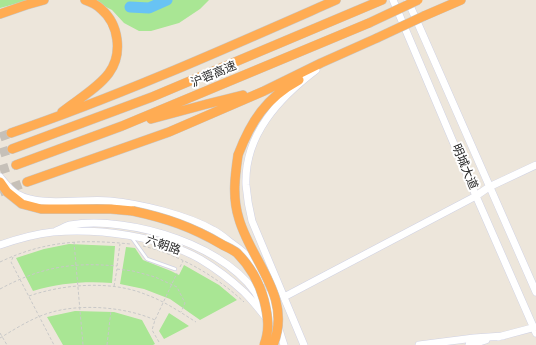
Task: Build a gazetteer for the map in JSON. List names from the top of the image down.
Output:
{
  "streets": {
    "highway": ["沪蓉高速"],
    "street": ["明城大道", "六朝路"]
  }
}
